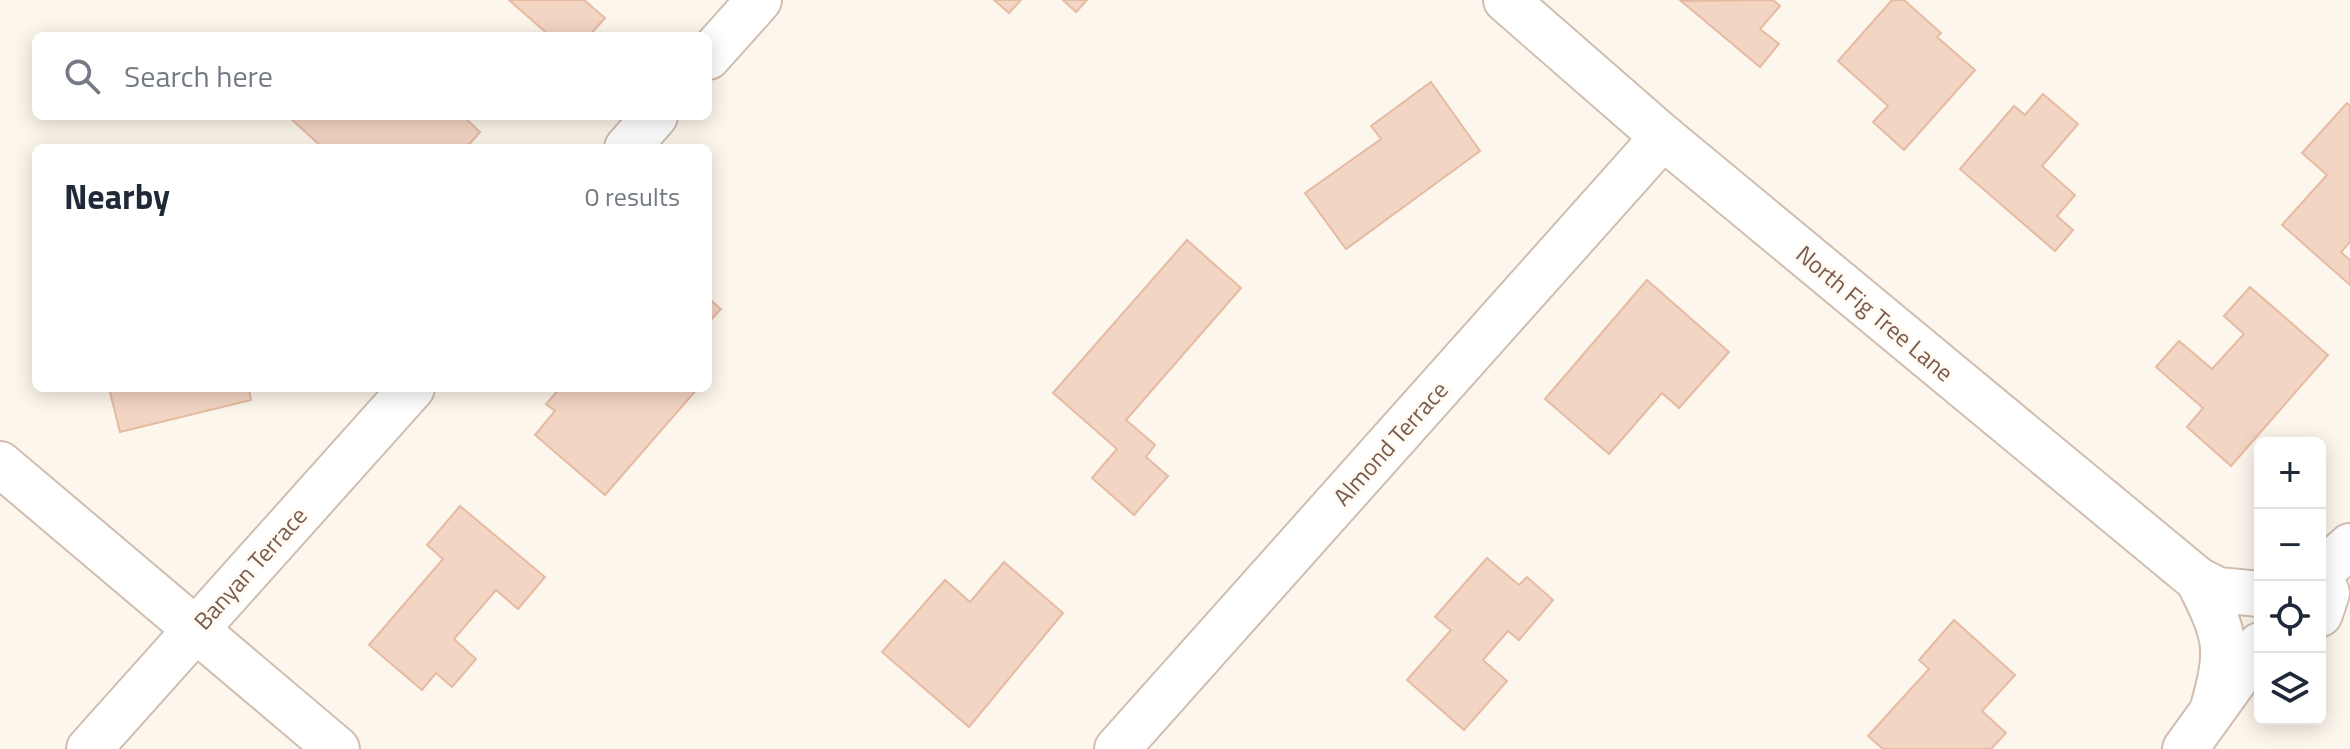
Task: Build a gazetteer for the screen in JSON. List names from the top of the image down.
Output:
{
  "streets": {
    "street": ["North Fig Tree Lane", "Almond Terrace", "Banyan Terrace"]
  },
  "crossings": [
    ["North Fig Tree Lane", "Almond Terrace"]
  ],
  "page": {
    "search": "Search here",
    "heading": ["Nearby", "0 results"],
    "map_buttons": ["+", "−"]
  }
}
